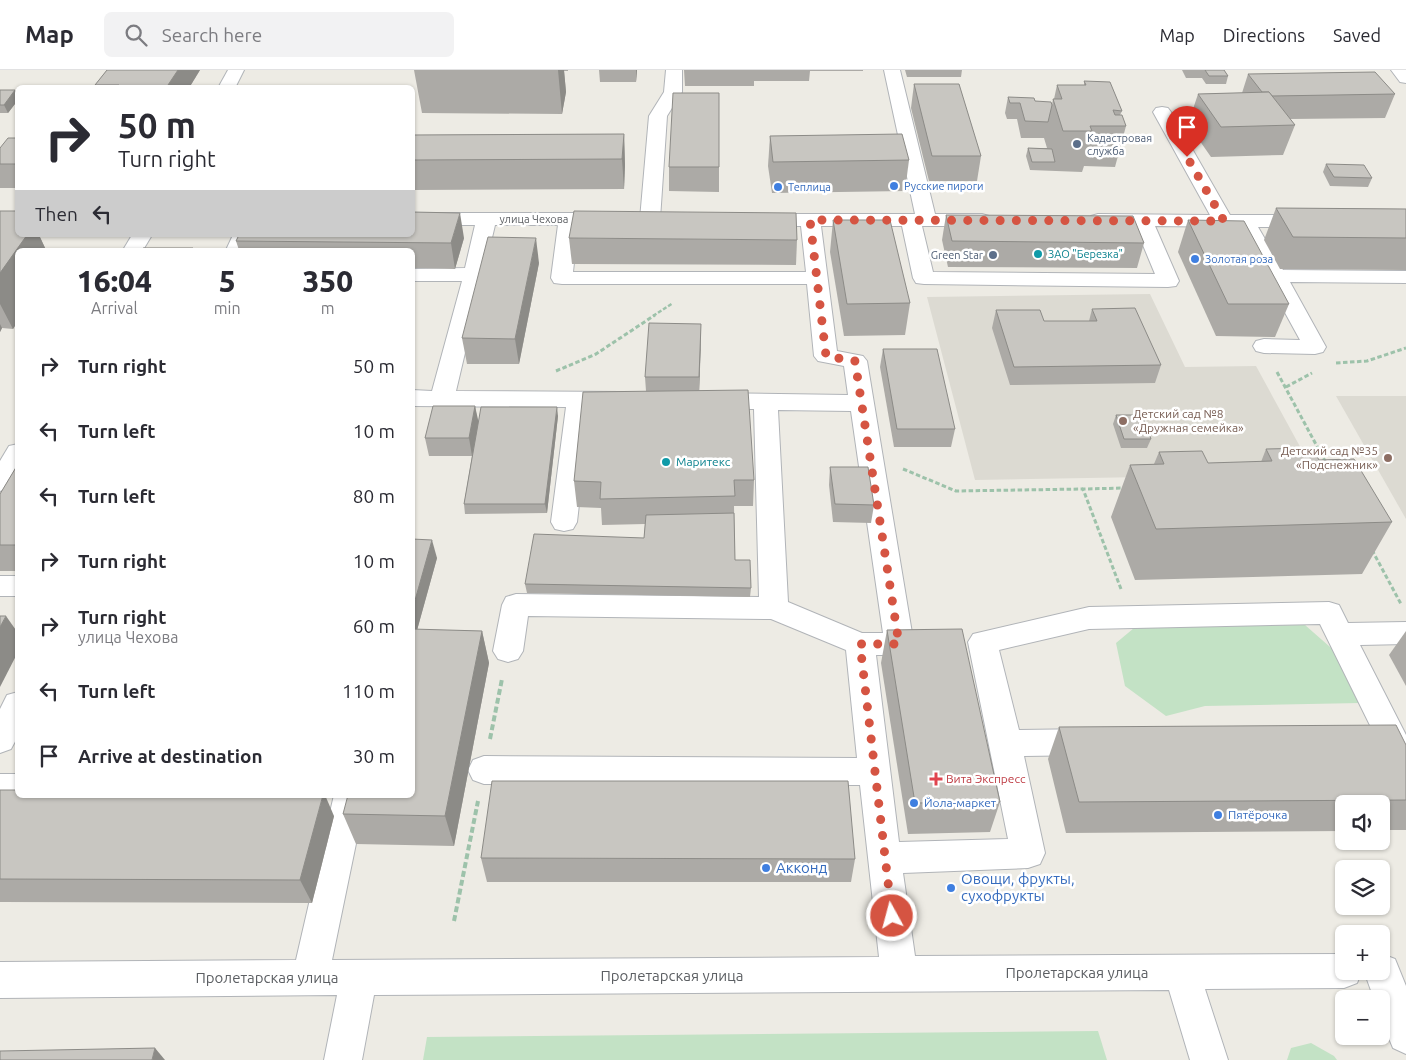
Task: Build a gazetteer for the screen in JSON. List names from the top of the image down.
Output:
{
  "streets": {
    "street": ["улица Чехова", "Пролетарская улица"]
  },
  "places": {
    "other": [
      "Кадастровая служба",
      "Русские пироги",
      "Теплица",
      "ЗАО \"Березка\"",
      "Green Star",
      "Золотая роза",
      "Детский сад №8 «Дружная семейка»",
      "Детский сад №35 «Подснежник»",
      "Маритекс",
      "Йола-маркет",
      "Пятёрочка",
      "Акконд",
      "Овощи, фрукты, сухофрукты"
    ],
    "health": ["Вита Экспресс"]
  },
  "page": {
    "header": "Map",
    "search": "Search here",
    "nav": ["Map", "Directions", "Saved"],
    "turn": ["50 m", "Turn right"],
    "then": "Then",
    "eta": [
      "16:04",
      "Arrival",
      "5",
      "min",
      "350",
      "m"
    ],
    "list": [
      {
        "name": "Turn right",
        "value": "50 m"
      },
      {
        "name": "Turn left",
        "value": "10 m"
      },
      {
        "name": "Turn left",
        "value": "80 m"
      },
      {
        "name": "Turn right",
        "value": "10 m"
      },
      {
        "name": "Turn right",
        "note": "улица Чехова",
        "value": "60 m"
      },
      {
        "name": "Turn left",
        "value": "110 m"
      },
      {
        "name": "Arrive at destination",
        "value": "30 m"
      }
    ],
    "map_buttons": ["+", "−"]
  }
}
